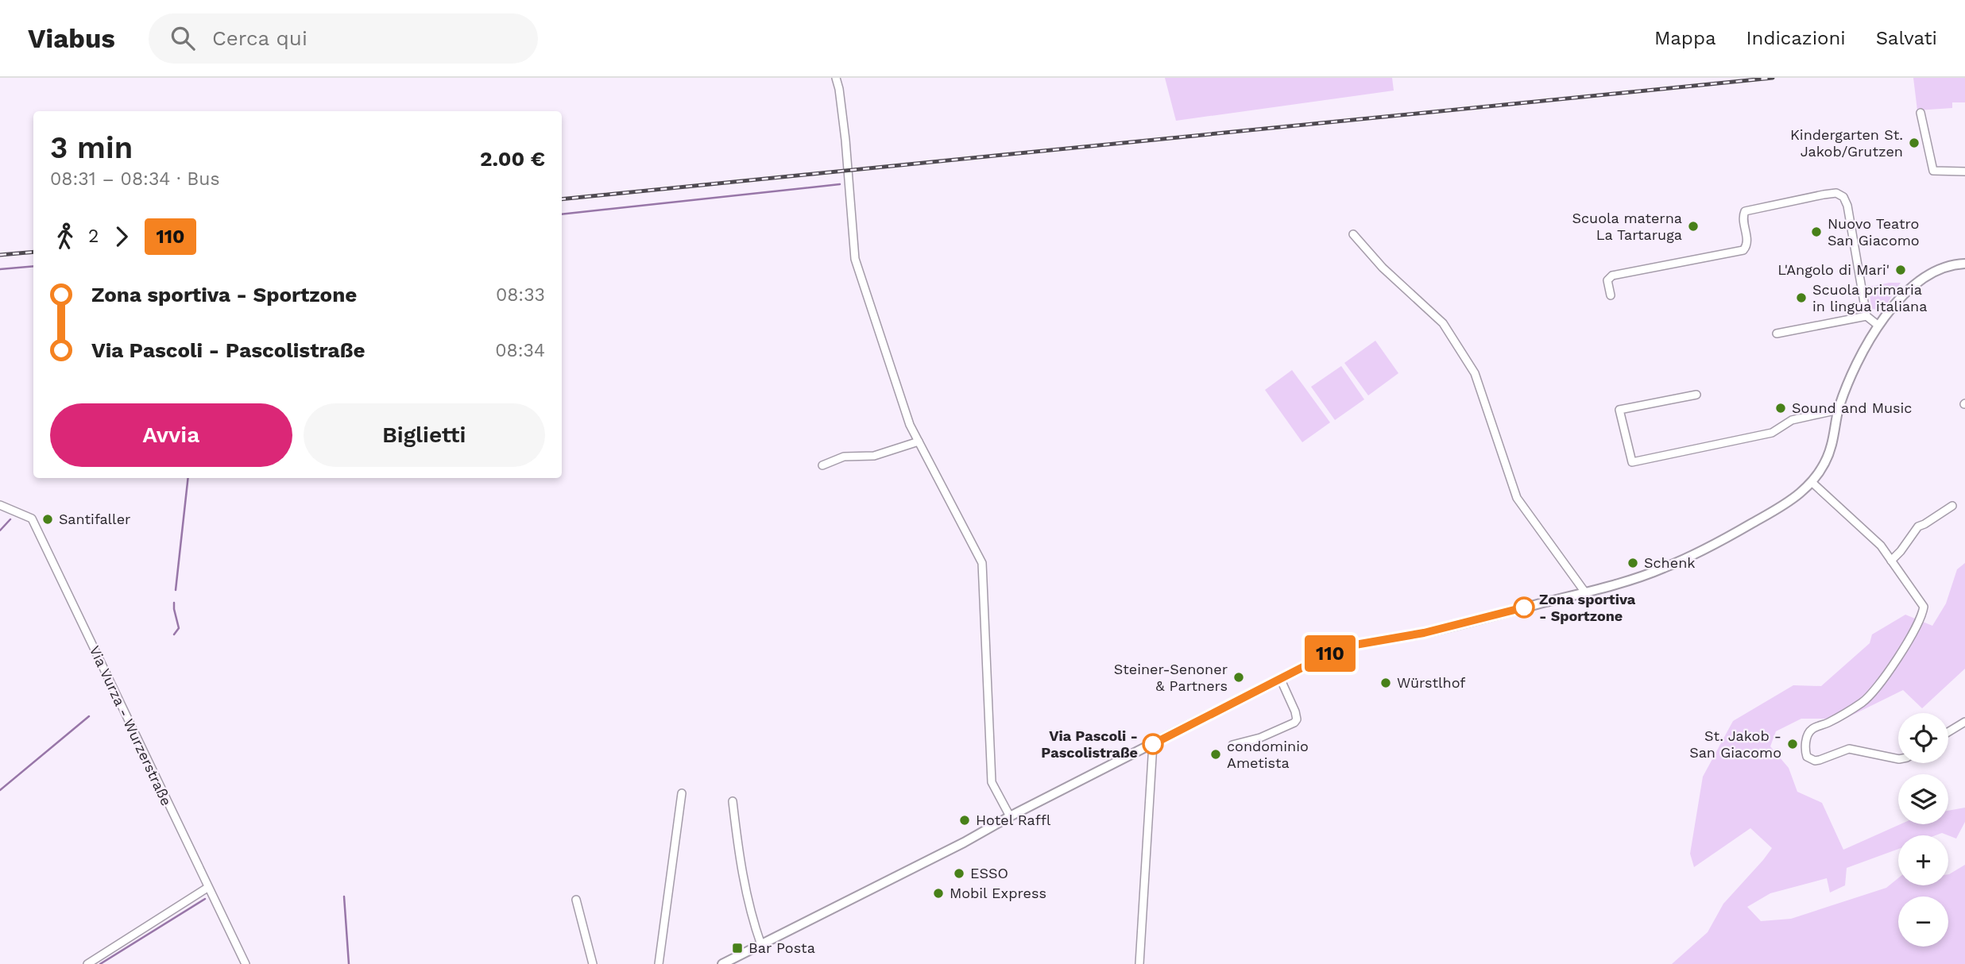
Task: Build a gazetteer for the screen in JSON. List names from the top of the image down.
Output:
{
  "streets": {
    "street": ["Via Vurza - Wurzerstraße"]
  },
  "places": {
    "other": [
      "Kindergarten St. Jakob/Grutzen",
      "Scuola materna La Tartaruga",
      "Nuovo Teatro San Giacomo",
      "L'Angolo di Mari'",
      "Scuola primaria in lingua italiana",
      "Sound and Music",
      "Santifaller",
      "Schenk",
      "Zona sportiva - Sportzone",
      "Steiner-Senoner & Partners",
      "Würstlhof",
      "Via Pascoli - Pascolistraße",
      "St. Jakob - San Giacomo",
      "condominio Ametista",
      "Hotel Raffl",
      "ESSO",
      "Mobil Express"
    ],
    "transit": ["Bar Posta"]
  },
  "lines": ["bus line 110"],
  "page": {
    "header": "Viabus",
    "search": "Cerca qui",
    "nav": ["Mappa", "Indicazioni", "Salvati"],
    "on_map": "110",
    "heading": ["3 min", "08:31 – 08:34 · Bus", "2.00 €"],
    "legs": ["2", "110"],
    "list": [
      {
        "name": "Zona sportiva - Sportzone",
        "value": "08:33"
      },
      {
        "name": "Via Pascoli - Pascolistraße",
        "value": "08:34"
      }
    ],
    "buttons": ["Avvia", "Biglietti"],
    "map_buttons": ["+", "−"]
  }
}
